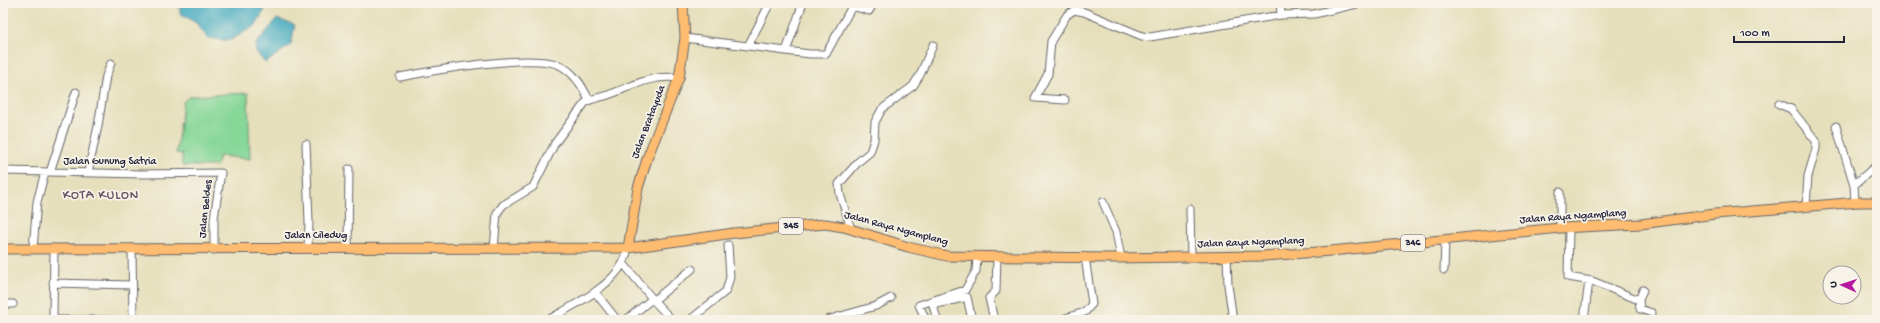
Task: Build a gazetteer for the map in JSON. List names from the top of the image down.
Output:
{
  "streets": {
    "main road": [
      "Jalan Bratayuda",
      "Jalan Raya Ngamplang",
      "345",
      "Jalan Ciledug",
      "346"
    ],
    "street": ["Jalan Gunung Satria", "Jalan Beldes"]
  },
  "crossings": [
    ["Jalan Bratayuda", "Jalan Raya Ngamplang"],
    ["Jalan Bratayuda", "Jalan Ciledug"],
    ["Jalan Gunung Satria", "Jalan Beldes"],
    ["Jalan Beldes", "Jalan Ciledug"],
    ["Jalan Raya Ngamplang", "Jalan Ciledug"]
  ],
  "districts": ["KOTA KULON"],
  "scale_bar": "100 m",
  "north": "left"
}
